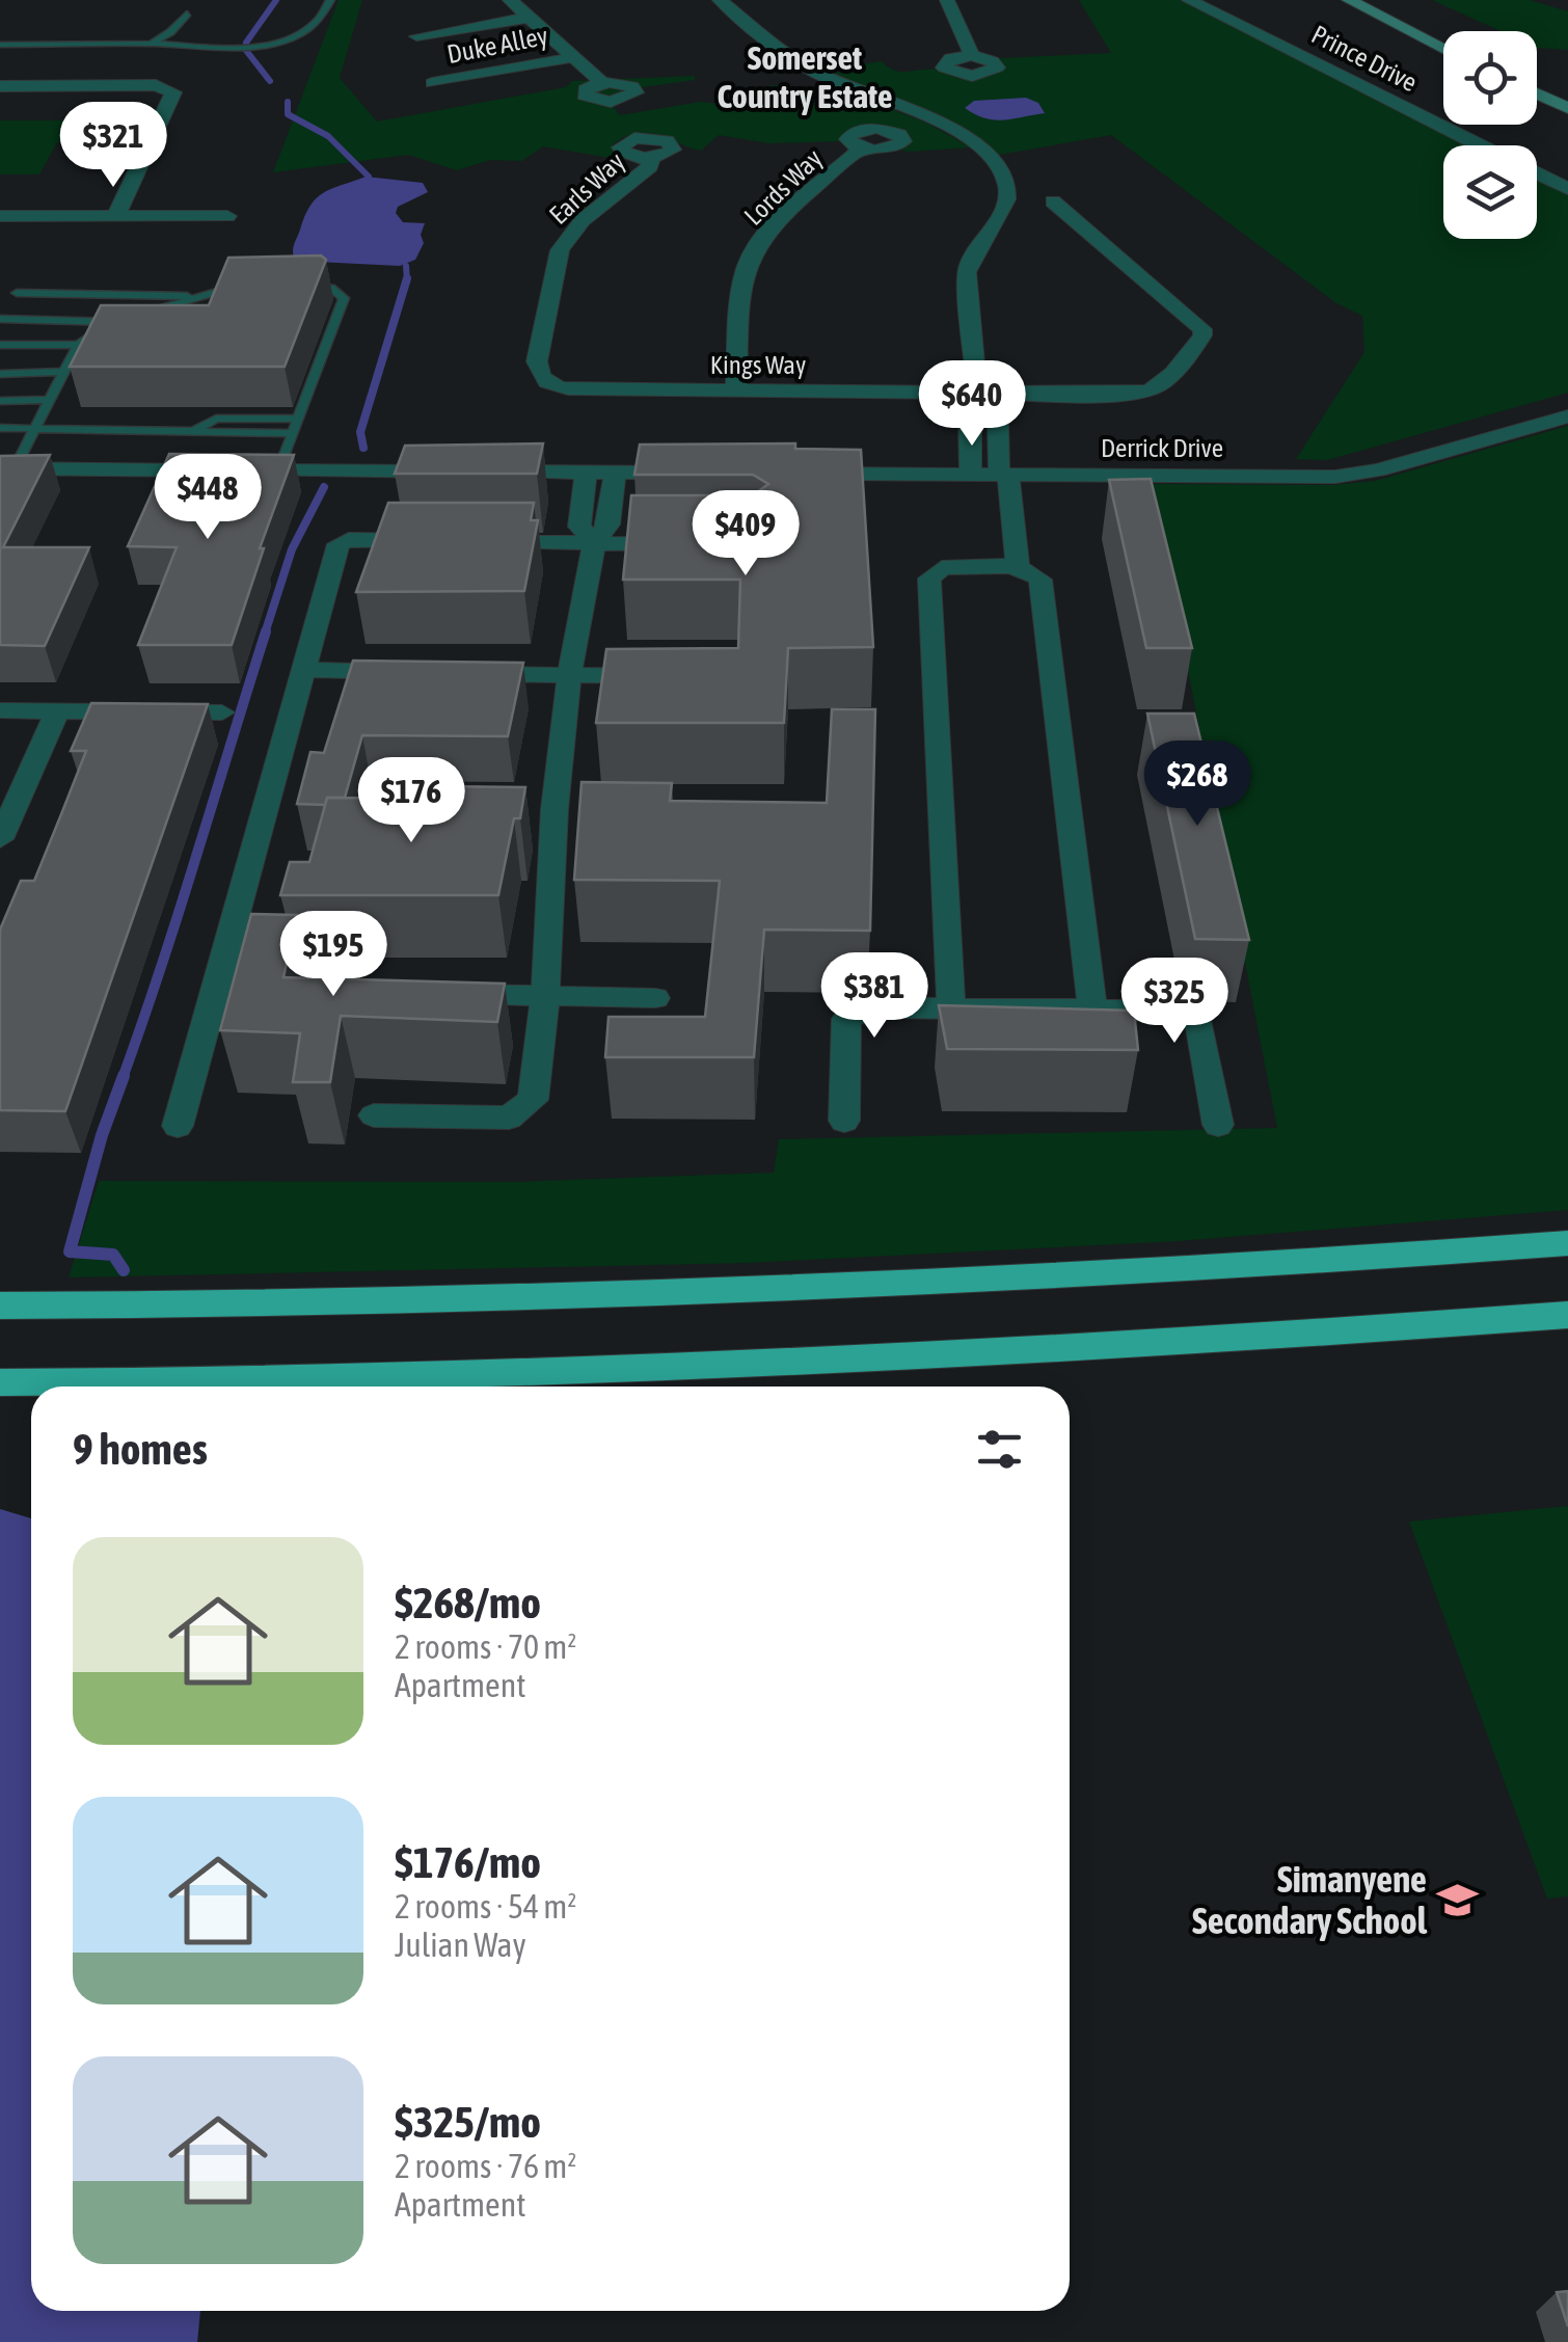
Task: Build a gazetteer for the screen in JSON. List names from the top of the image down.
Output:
{
  "streets": {
    "street": [
      "Duke Alley",
      "Prince Drive",
      "Lords Way",
      "Earls Way",
      "Kings Way",
      "Derrick Drive"
    ]
  },
  "crossings": [
    ["Lords Way", "Kings Way"],
    ["Earls Way", "Kings Way"]
  ],
  "districts": ["Somerset Country Estate"],
  "places": {
    "school or university": ["Simanyene Secondary School"]
  },
  "page": {
    "price": [
      "$321",
      "$640",
      "$448",
      "$409",
      "$268",
      "$176",
      "$195",
      "$381",
      "$325"
    ],
    "heading": "9 homes",
    "list": [
      {
        "name": "$268/mo",
        "note": "2 rooms · 70 m² · Apartment"
      },
      {
        "name": "$176/mo",
        "note": "2 rooms · 54 m² · Julian Way"
      },
      {
        "name": "$325/mo",
        "note": "2 rooms · 76 m² · Apartment"
      }
    ]
  }
}
